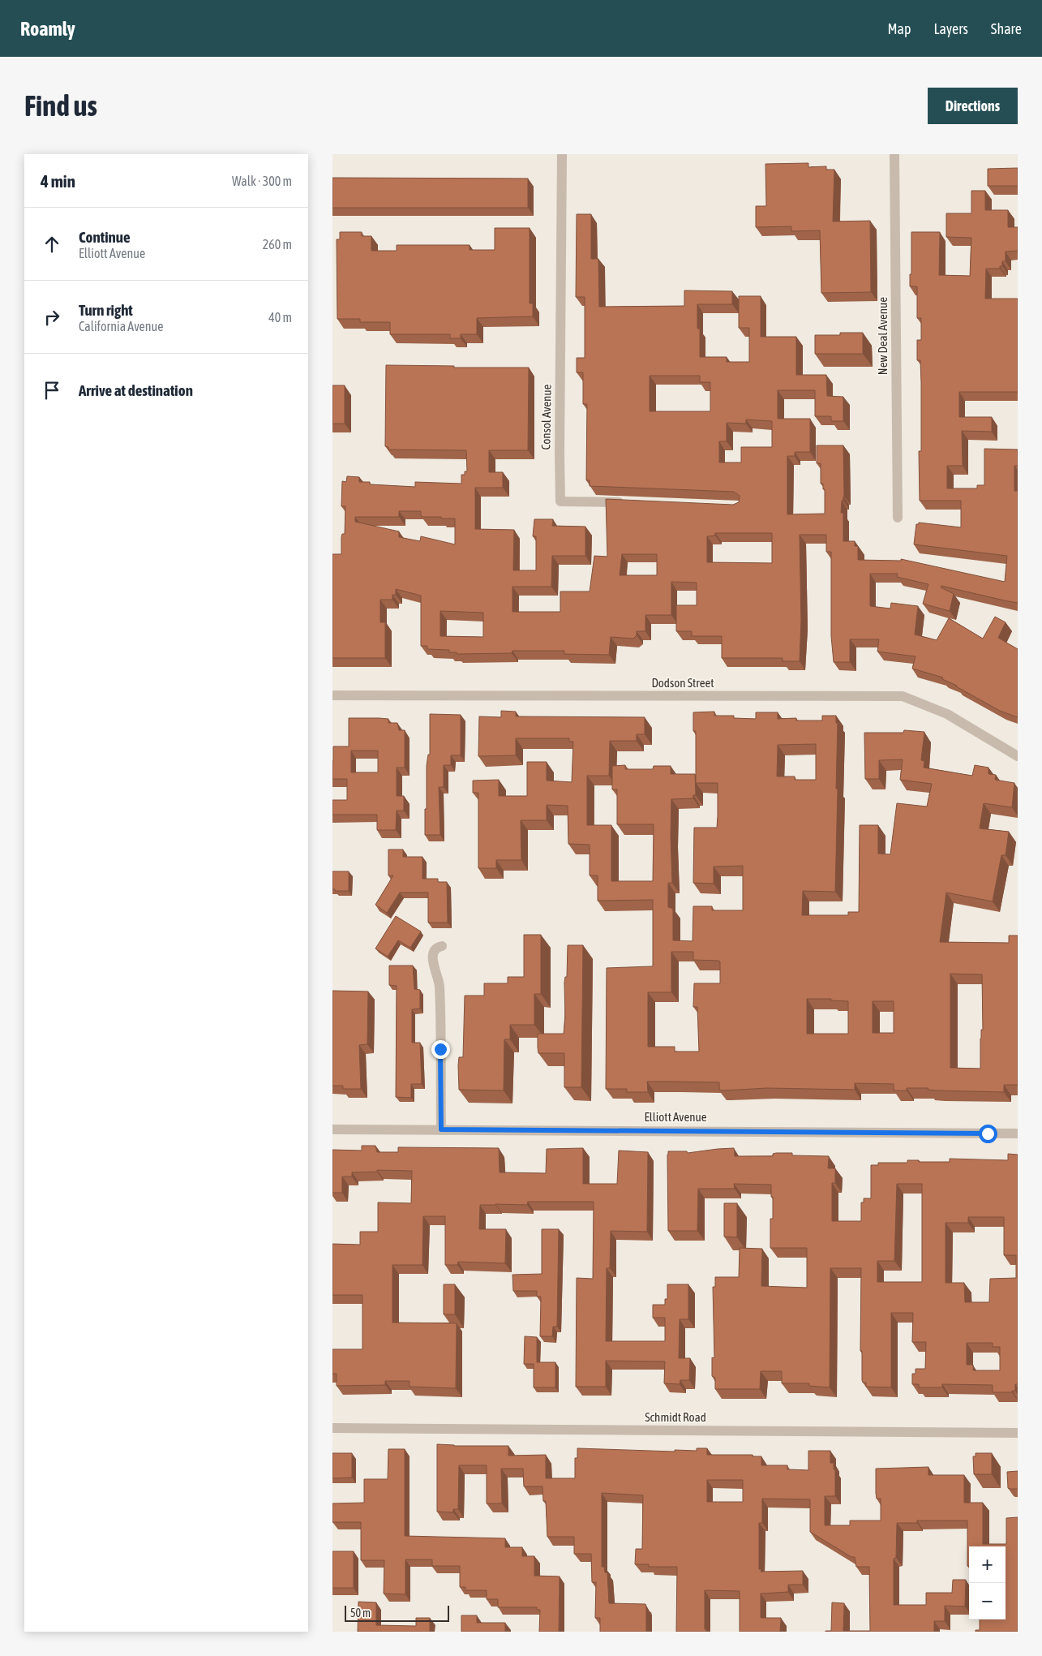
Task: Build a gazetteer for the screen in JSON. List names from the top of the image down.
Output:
{
  "streets": {
    "street": [
      "New Deal Avenue",
      "Consol Avenue",
      "Dodson Street",
      "Elliott Avenue",
      "Schmidt Road"
    ]
  },
  "scale_bar": "50 m",
  "page": {
    "header": "Roamly",
    "nav": ["Map", "Layers", "Share"],
    "buttons": "Directions",
    "title": "Find us",
    "heading": ["4 min", "Walk · 300 m"],
    "list": [
      ["Continue", "Elliott Avenue", "260 m"],
      ["Turn right", "California Avenue", "40 m"],
      "Arrive at destination"
    ],
    "map_buttons": ["+", "−"],
    "scale": "50 m"
  }
}
